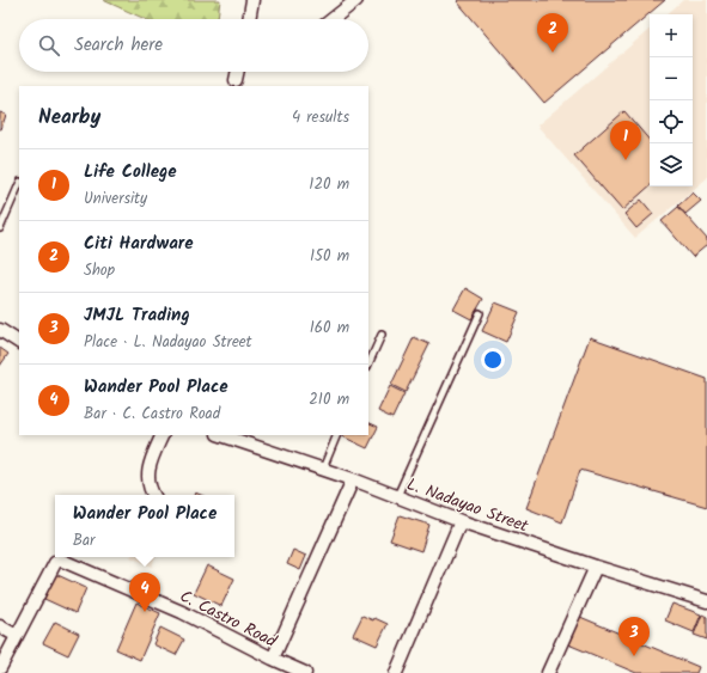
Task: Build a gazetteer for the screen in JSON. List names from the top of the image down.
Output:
{
  "streets": {
    "street": ["L. Nadayao Street", "C. Castro Road"]
  },
  "page": {
    "pins": [
      "2",
      "1",
      "4",
      "3"
    ],
    "map_buttons": ["+", "−"],
    "search": "Search here",
    "heading": ["Nearby", "4 results"],
    "list": [
      {
        "mark": "1",
        "name": "Life College",
        "note": "University",
        "value": "120 m"
      },
      {
        "mark": "2",
        "name": "Citi Hardware",
        "note": "Shop",
        "value": "150 m"
      },
      {
        "mark": "3",
        "name": "JMJL Trading",
        "note": "Place · L. Nadayao Street",
        "value": "160 m"
      },
      {
        "mark": "4",
        "name": "Wander Pool Place",
        "note": "Bar · C. Castro Road",
        "value": "210 m"
      }
    ],
    "popup": ["Wander Pool Place", "Bar"]
  }
}
